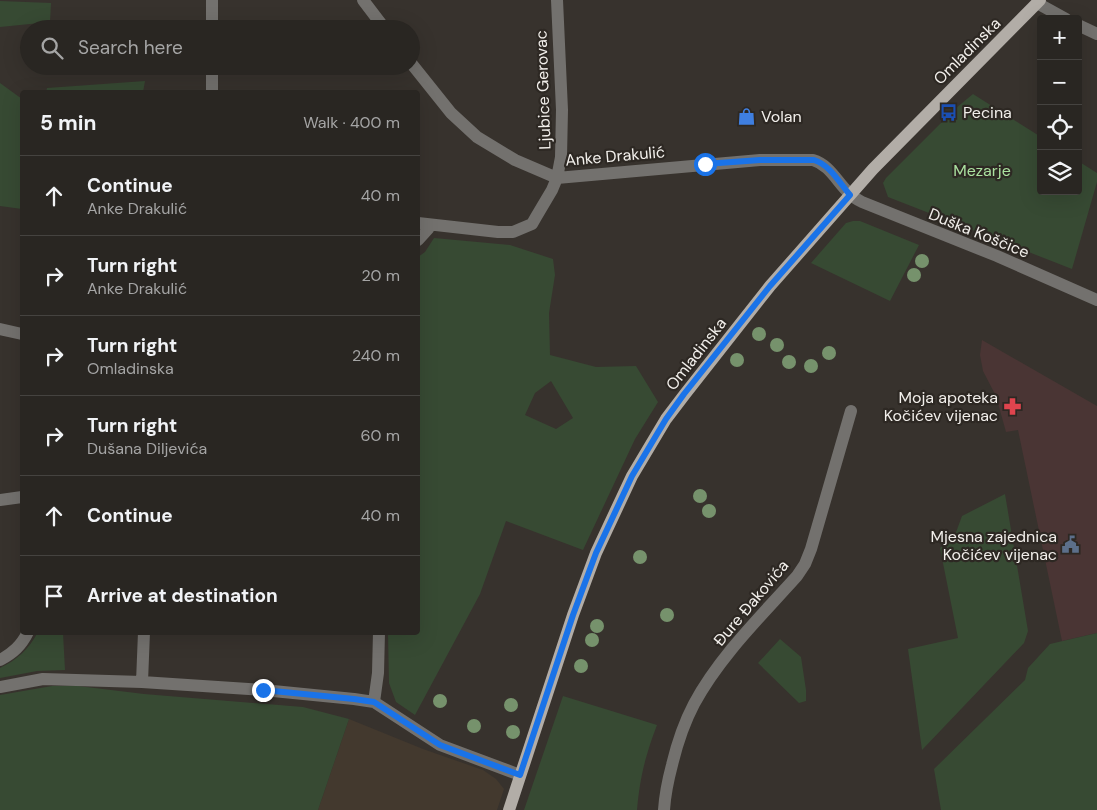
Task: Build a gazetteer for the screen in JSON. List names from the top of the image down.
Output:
{
  "streets": {
    "main road": ["Omladinska"],
    "street": [
      "Ljubice Gerovac",
      "Anke Drakulić",
      "Duška Koščice",
      "Đure Đakovića"
    ]
  },
  "crossings": [
    ["Omladinska", "Anke Drakulić"],
    ["Omladinska", "Duška Koščice"],
    ["Ljubice Gerovac", "Anke Drakulić"],
    ["Anke Drakulić", "Duška Koščice"]
  ],
  "parks": ["Mezarje"],
  "places": {
    "bus stop": ["Pecina"],
    "shop": ["Volan"],
    "pharmacy": ["Moja apoteka Kočićev vijenac"],
    "public building": ["Mjesna zajednica Kočićev vijenac"]
  },
  "page": {
    "map_buttons": ["+", "−"],
    "search": "Search here",
    "heading": ["5 min", "Walk · 400 m"],
    "list": [
      ["Continue", "Anke Drakulić", "40 m"],
      ["Turn right", "Anke Drakulić", "20 m"],
      ["Turn right", "Omladinska", "240 m"],
      ["Turn right", "Dušana Diljevića", "60 m"],
      ["Continue", "40 m"],
      "Arrive at destination"
    ]
  }
}
